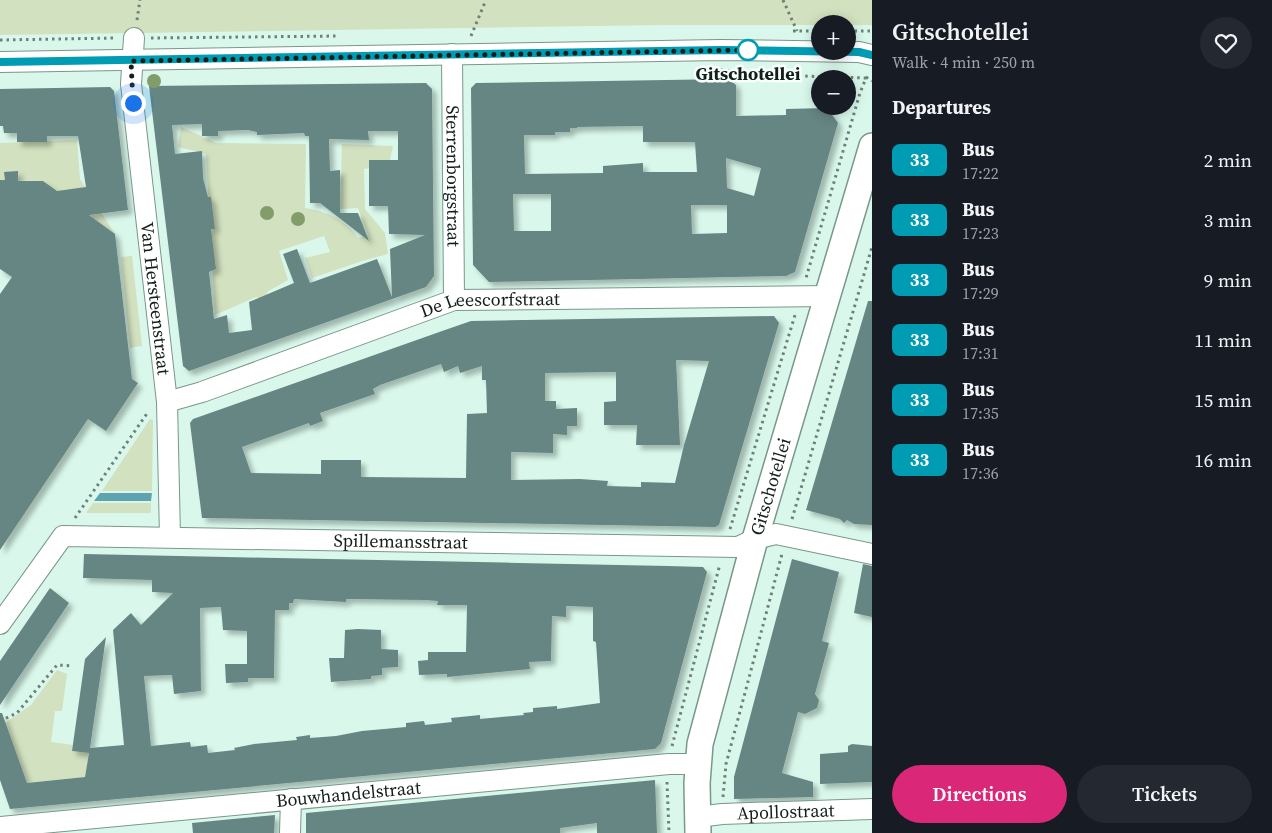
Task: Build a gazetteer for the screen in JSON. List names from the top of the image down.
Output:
{
  "streets": {
    "street": [
      "Sterrenborgstraat",
      "Van Hersteenstraat",
      "De Leescorfstraat",
      "Gitschotellei",
      "Spillemansstraat",
      "Bouwhandelstraat",
      "Apollostraat"
    ]
  },
  "crossings": [
    ["Sterrenborgstraat", "De Leescorfstraat"],
    ["Van Hersteenstraat", "De Leescorfstraat"],
    ["Van Hersteenstraat", "Spillemansstraat"],
    ["De Leescorfstraat", "Gitschotellei"],
    ["Gitschotellei", "Spillemansstraat"],
    ["Gitschotellei", "Bouwhandelstraat"],
    ["Gitschotellei", "Apollostraat"]
  ],
  "places": ["Gitschotellei"],
  "lines": ["bus line 33"],
  "page": {
    "heading": [
      ["Gitschotellei", "Walk · 4 min · 250 m"],
      "Departures"
    ],
    "map_buttons": ["+", "−"],
    "list": [
      {
        "mark": "33",
        "name": "Bus",
        "note": "17:22",
        "value": "2 min"
      },
      {
        "mark": "33",
        "name": "Bus",
        "note": "17:23",
        "value": "3 min"
      },
      {
        "mark": "33",
        "name": "Bus",
        "note": "17:29",
        "value": "9 min"
      },
      {
        "mark": "33",
        "name": "Bus",
        "note": "17:31",
        "value": "11 min"
      },
      {
        "mark": "33",
        "name": "Bus",
        "note": "17:35",
        "value": "15 min"
      },
      {
        "mark": "33",
        "name": "Bus",
        "note": "17:36",
        "value": "16 min"
      }
    ],
    "buttons": ["Directions", "Tickets"]
  }
}
